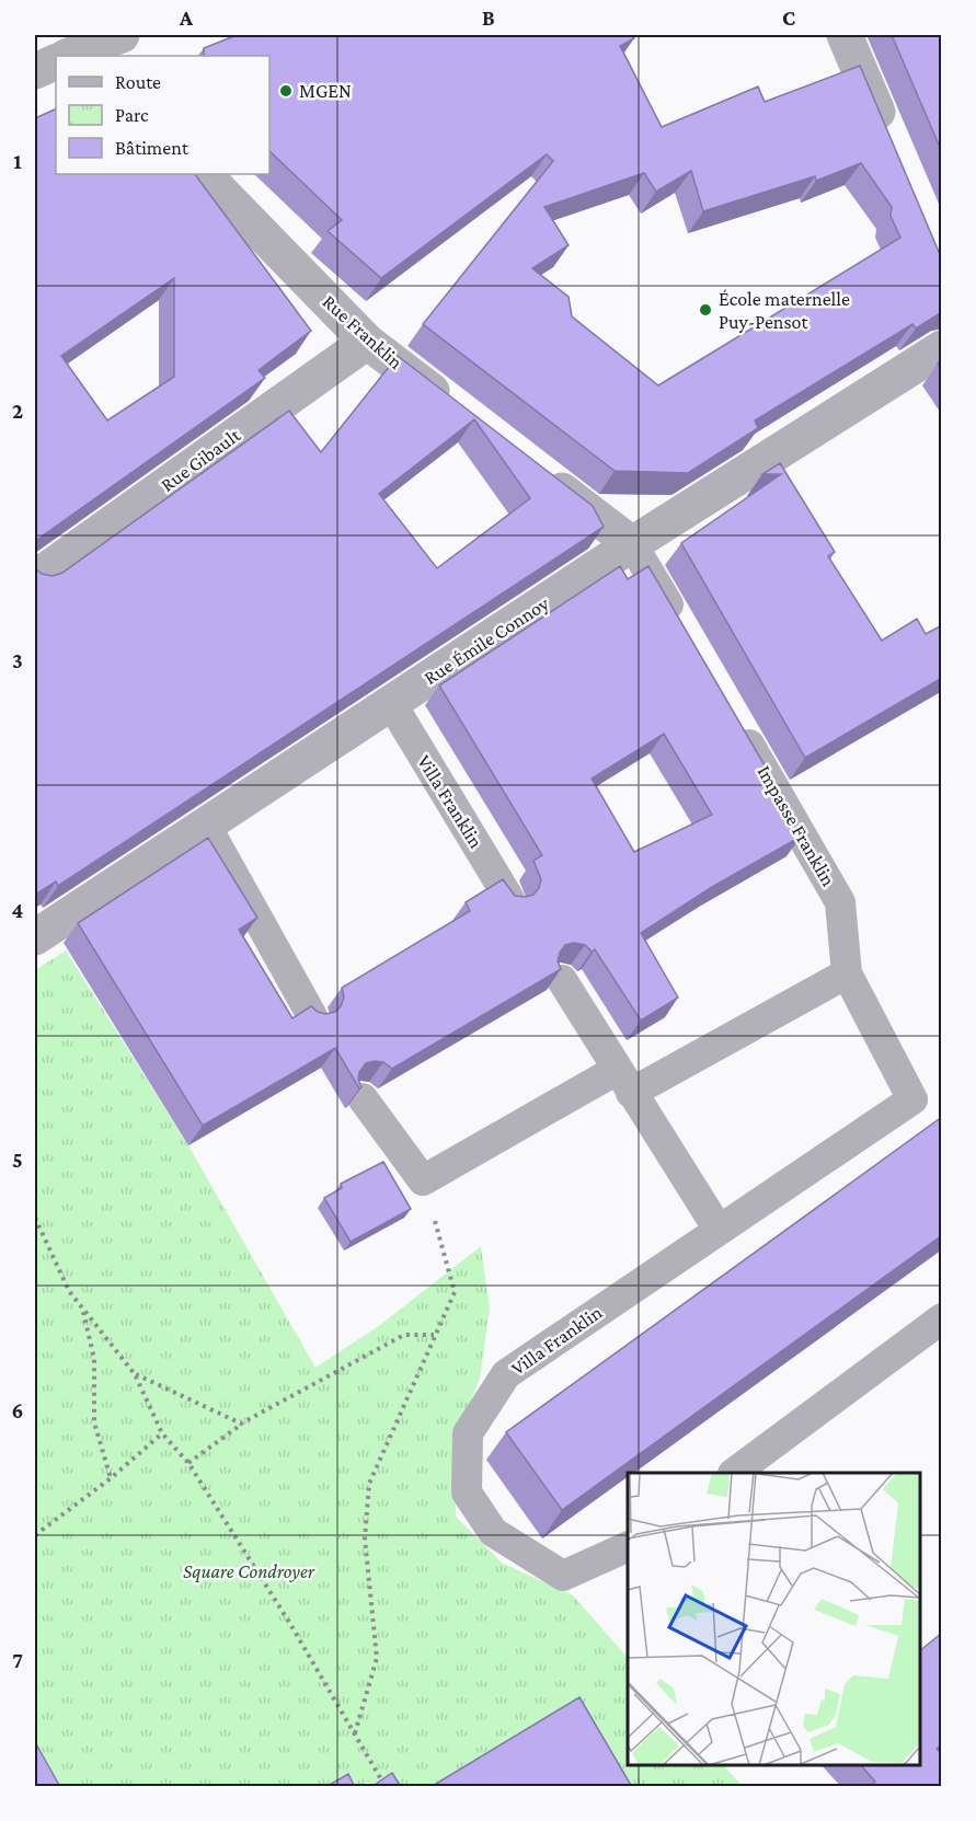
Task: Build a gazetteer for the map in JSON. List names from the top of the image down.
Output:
{
  "streets": {
    "street": ["Rue Franklin", "Rue Gibault", "Rue Émile Connoy"],
    "lane": ["Villa Franklin", "Impasse Franklin"]
  },
  "crossings": [
    ["Rue Franklin", "Rue Gibault"],
    ["Rue Émile Connoy", "Villa Franklin"],
    ["Villa Franklin", "Impasse Franklin"]
  ],
  "parks": ["Square Condroyer"],
  "places": ["MGEN", "École maternelle Puy-Pensot"],
  "legend": ["Route", "Parc", "Bâtiment"],
  "grid": {
    "columns": ["A", "B", "C"],
    "rows": [
      "1",
      "2",
      "3",
      "4",
      "5",
      "6",
      "7"
    ]
  }
}
